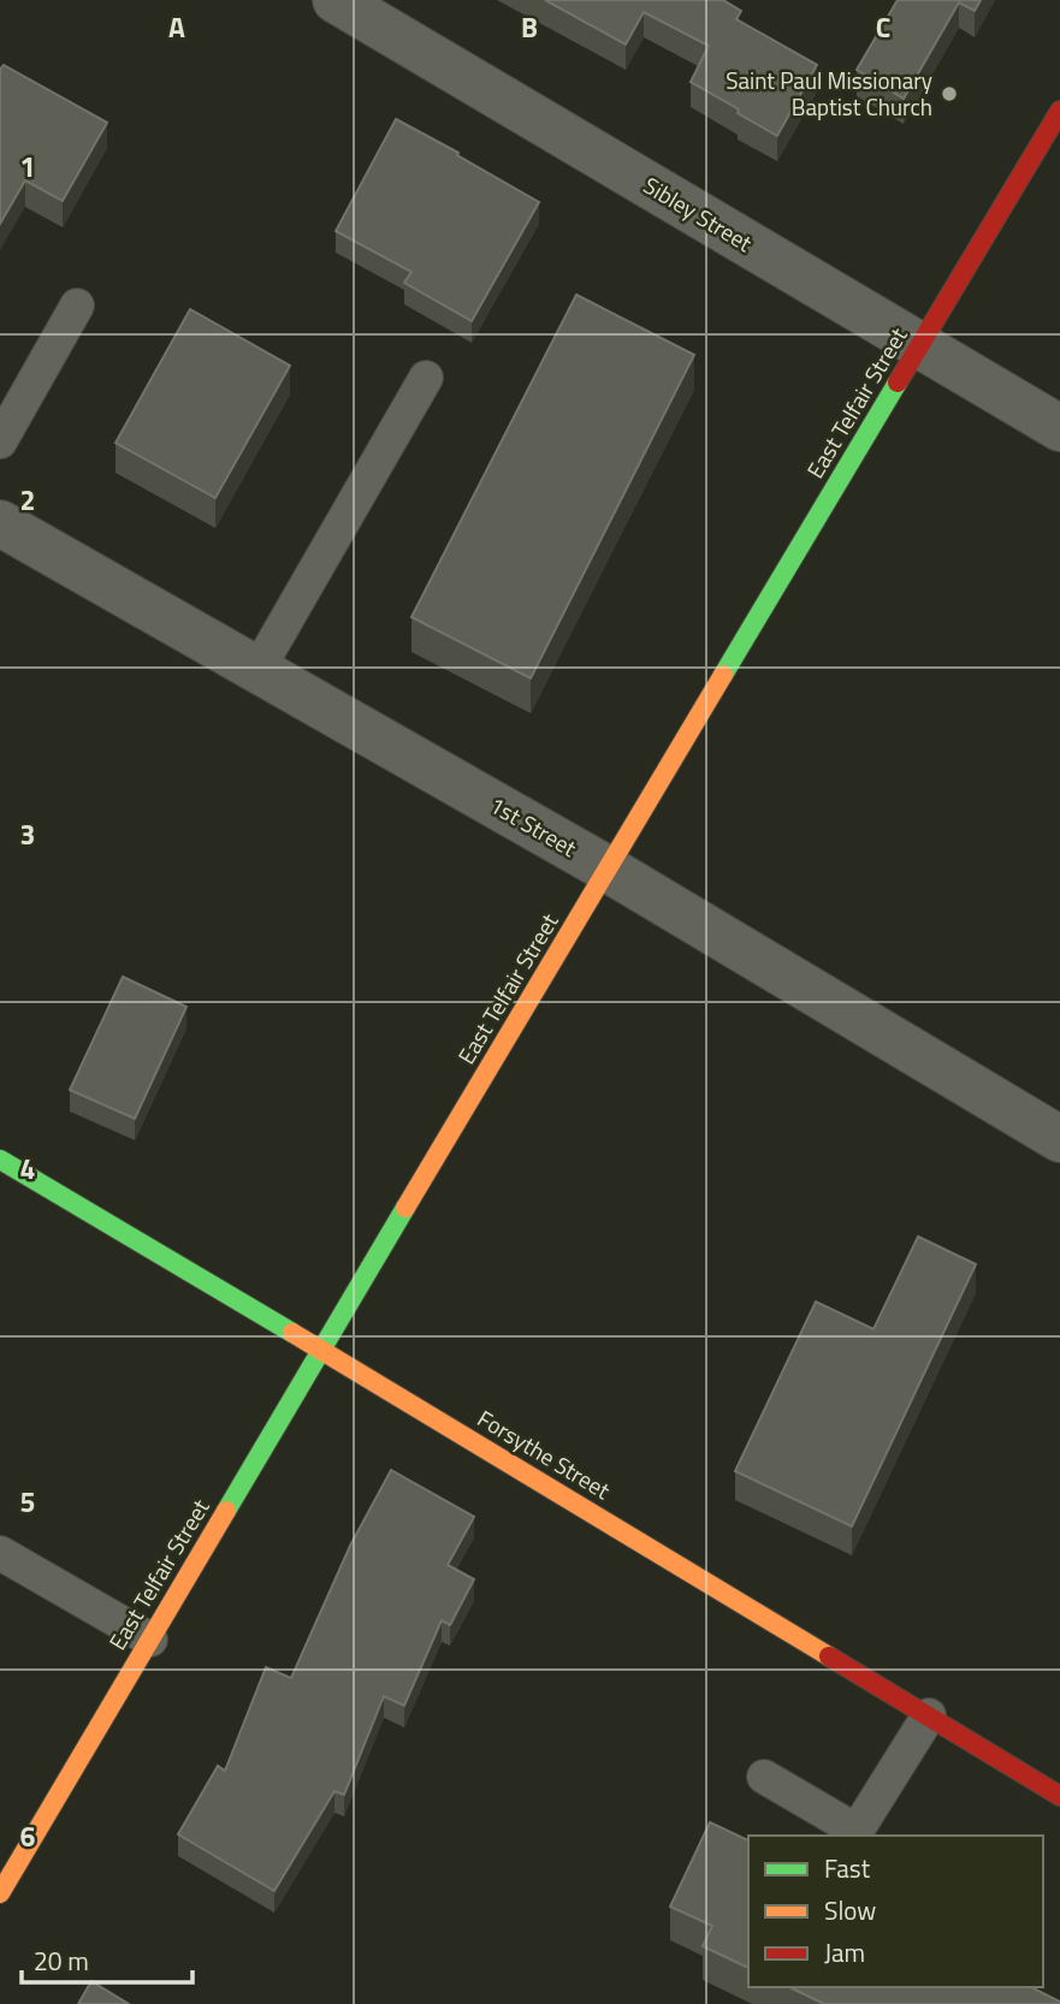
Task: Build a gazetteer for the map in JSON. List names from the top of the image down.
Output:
{
  "streets": {
    "street": [
      "Sibley Street",
      "East Telfair Street",
      "1st Street",
      "Forsythe Street"
    ]
  },
  "crossings": [
    ["Sibley Street", "East Telfair Street"],
    ["East Telfair Street", "1st Street"],
    ["East Telfair Street", "Forsythe Street"]
  ],
  "places": ["Saint Paul Missionary Baptist Church"],
  "legend": ["Fast", "Slow", "Jam"],
  "scale_bar": "20 m",
  "grid": {
    "columns": ["A", "B", "C"],
    "rows": [
      "1",
      "2",
      "3",
      "4",
      "5",
      "6"
    ]
  }
}
